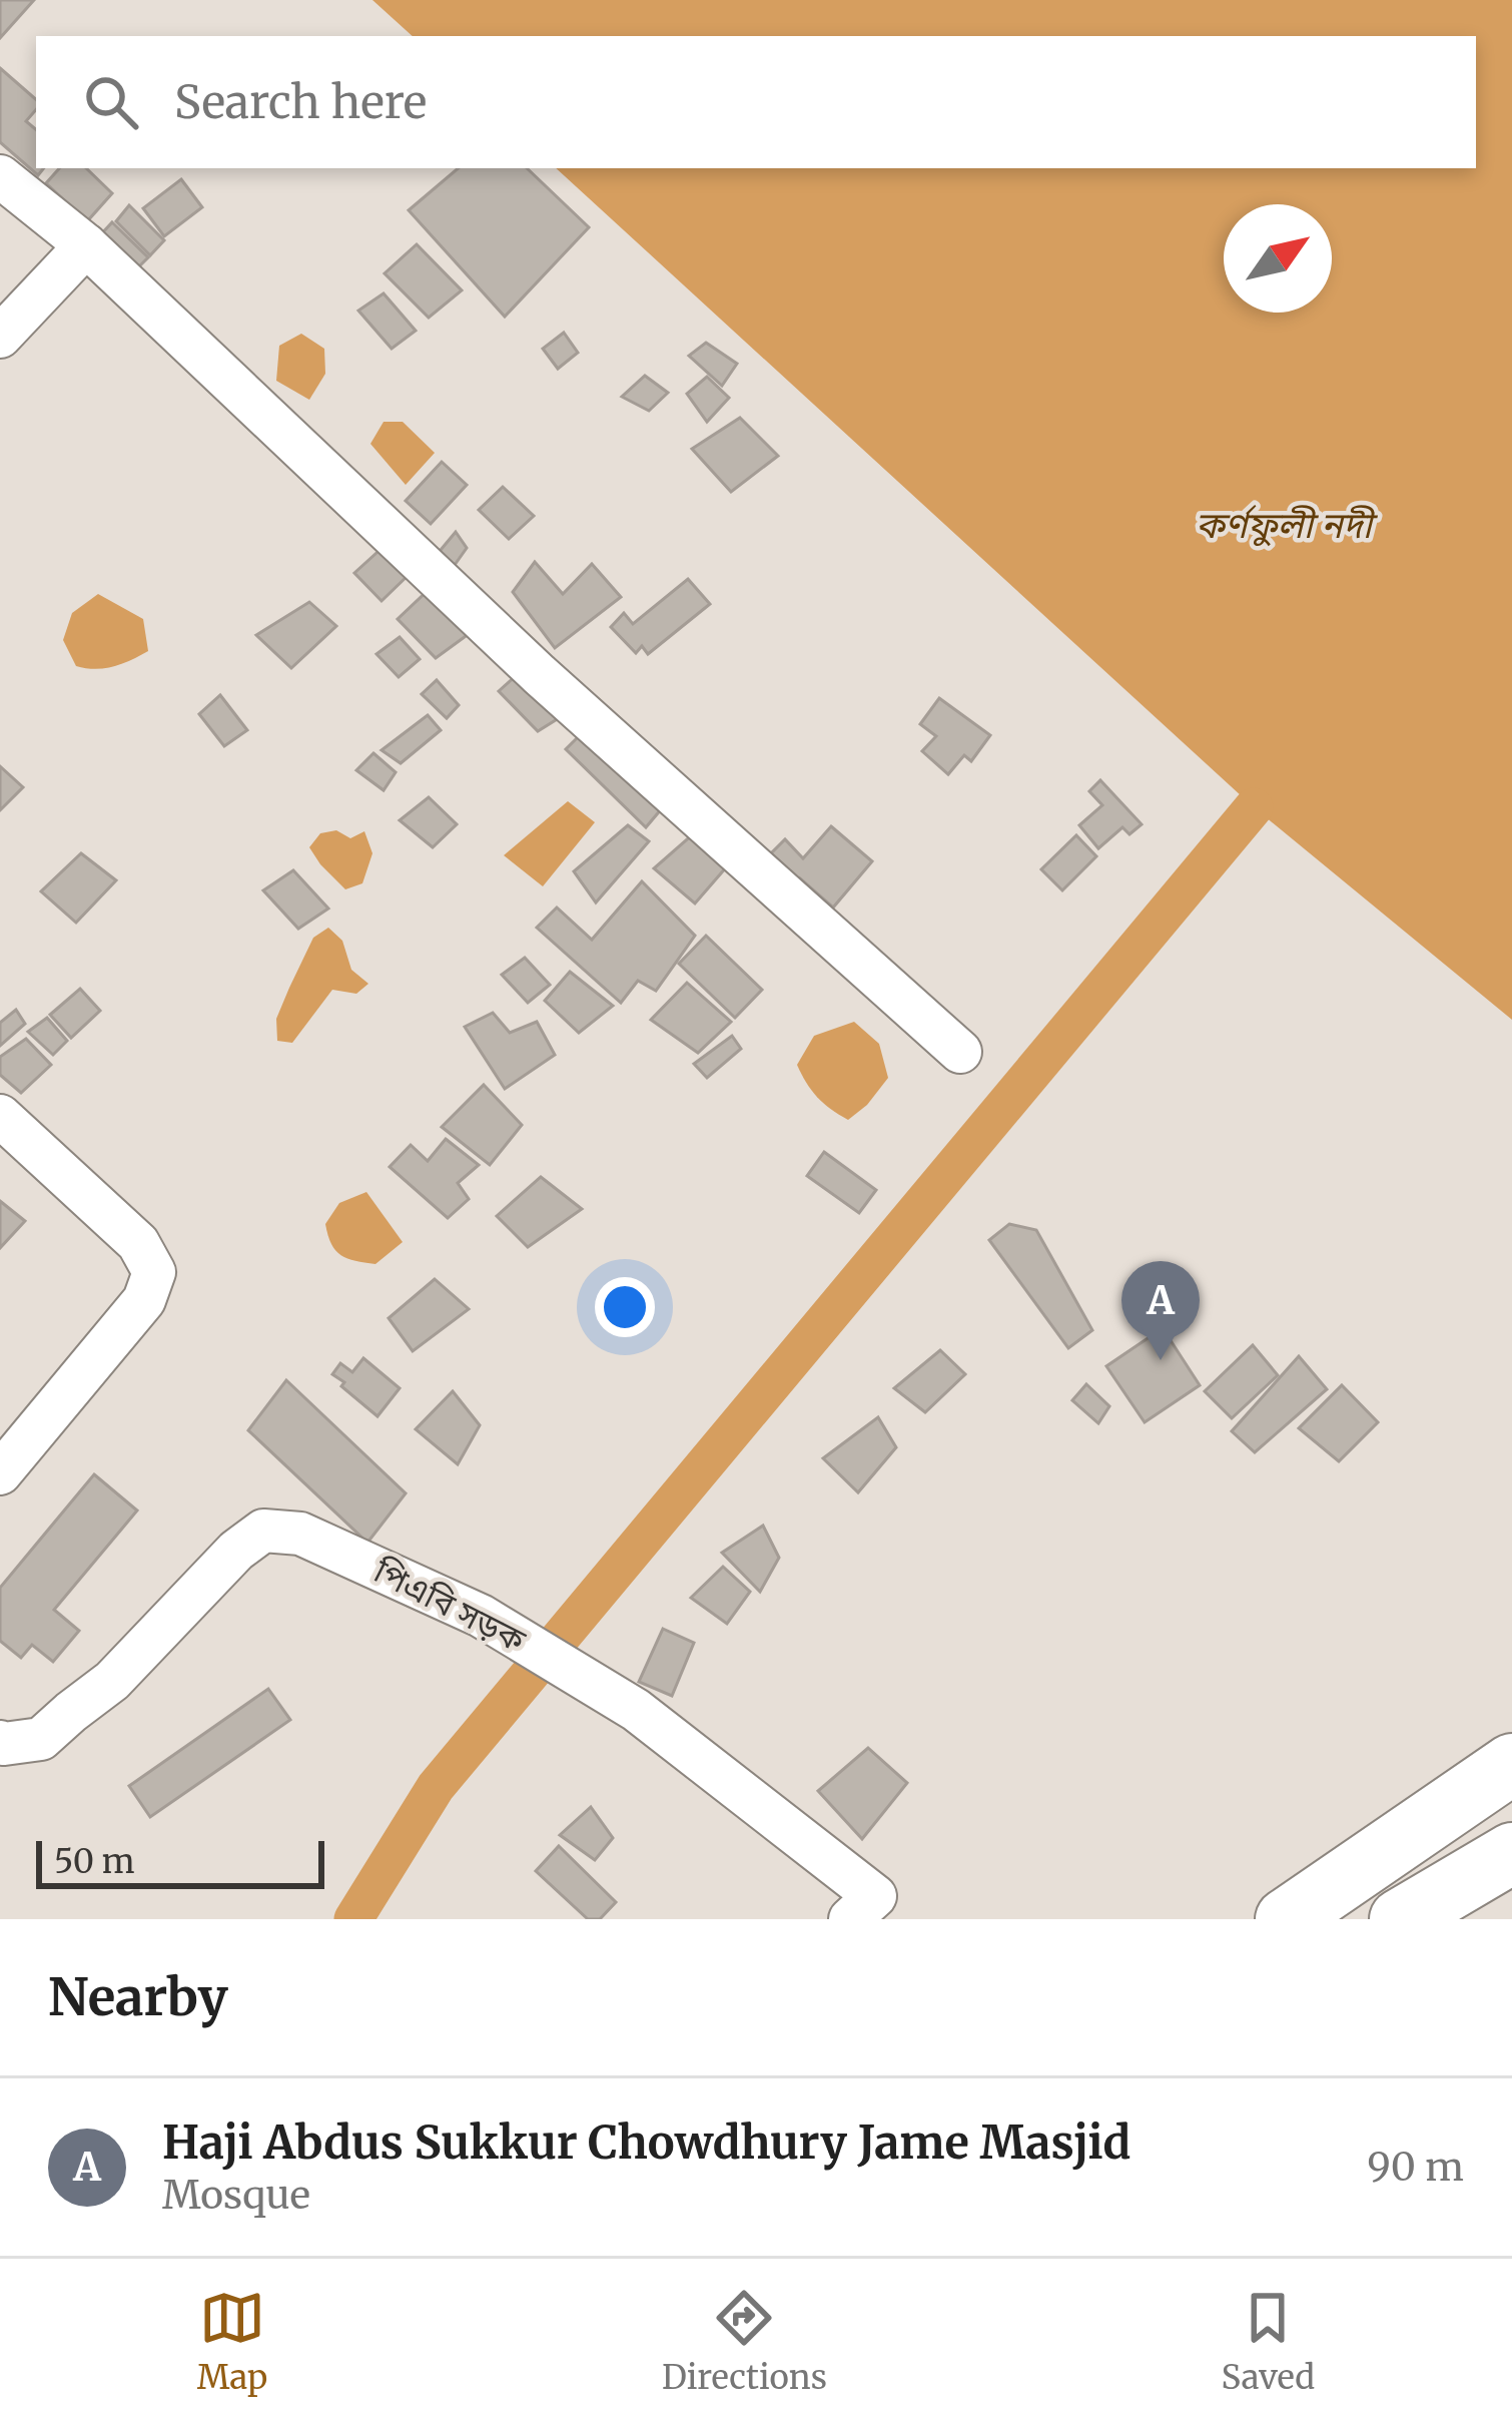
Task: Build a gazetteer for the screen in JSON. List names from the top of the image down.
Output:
{
  "streets": {
    "street": ["পিএবি সড়ক"]
  },
  "water": ["কর্ণফুলী নদী"],
  "scale_bar": "50 m",
  "north": "top right",
  "page": {
    "search": "Search here",
    "pins": "A",
    "scale": "50 m",
    "heading": "Nearby",
    "list": [
      {
        "mark": "A",
        "name": "Haji Abdus Sukkur Chowdhury Jame Masjid",
        "note": "Mosque",
        "value": "90 m"
      }
    ],
    "nav": ["Map", "Directions", "Saved"]
  }
}
